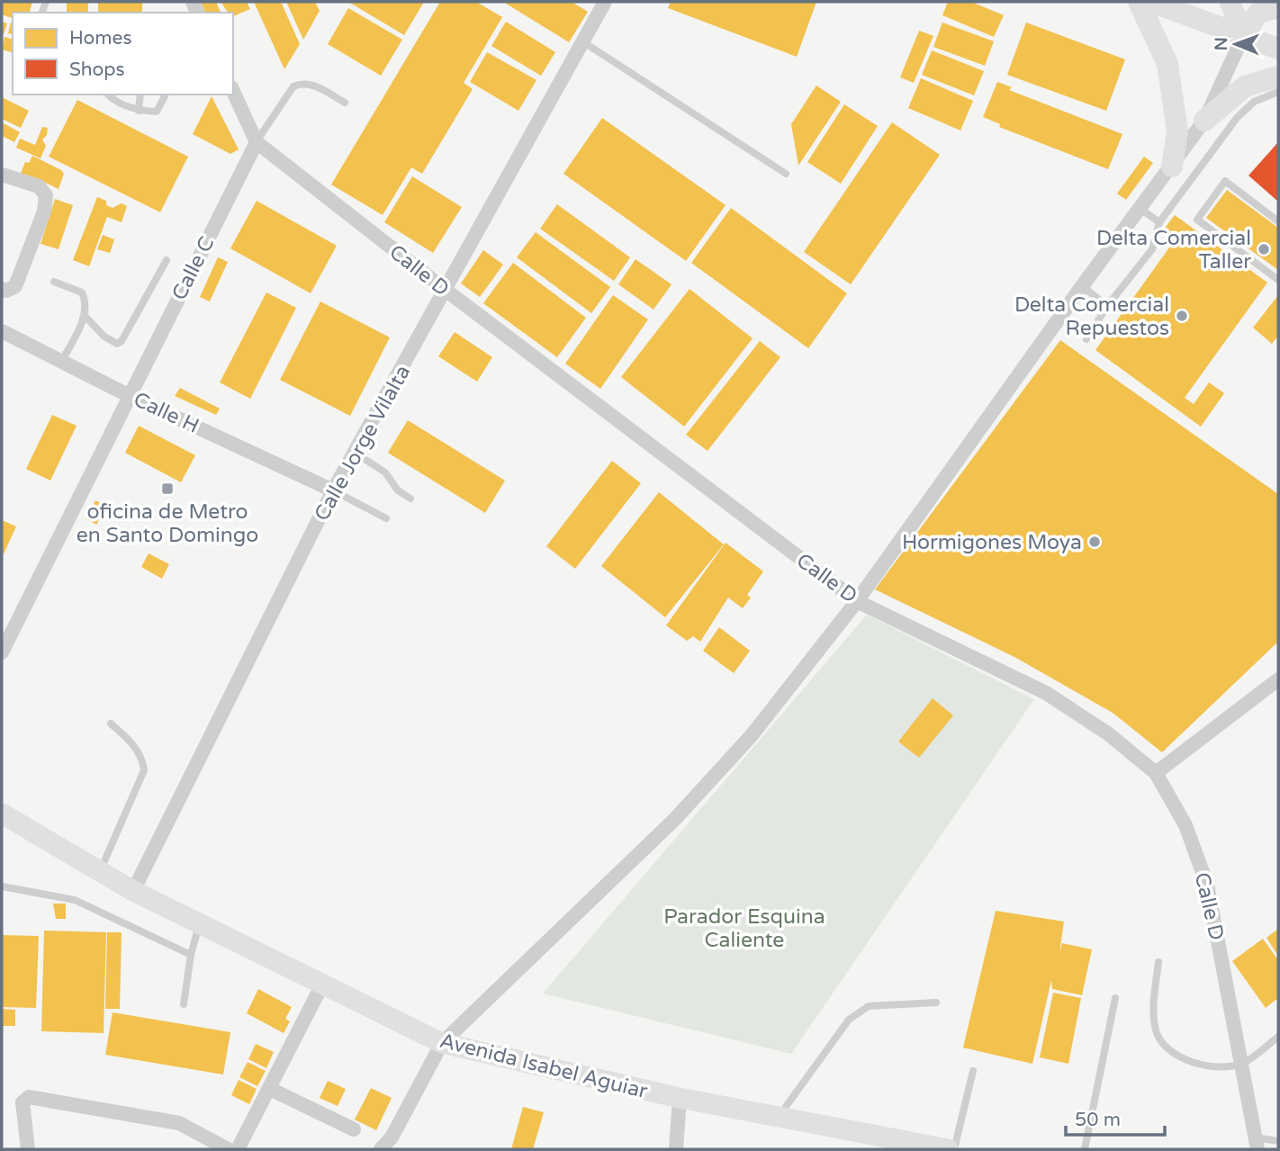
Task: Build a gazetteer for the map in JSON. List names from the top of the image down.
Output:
{
  "streets": {
    "main road": ["Avenida Isabel Aguiar"],
    "street": [
      "Calle C",
      "Calle D",
      "Calle H",
      "Calle Jorge Vilalta"
    ]
  },
  "crossings": [
    ["Calle C", "Calle D"],
    ["Calle C", "Calle H"],
    ["Calle D", "Calle Jorge Vilalta"],
    ["Calle H", "Calle Jorge Vilalta"],
    ["Calle Jorge Vilalta", "Avenida Isabel Aguiar"]
  ],
  "parks": ["Parador Esquina Caliente"],
  "places": {
    "other": ["Delta Comercial Taller", "Delta Comercial Repuestos", "Hormigones Moya"],
    "transit": ["oficina de Metro en Santo Domingo"]
  },
  "legend": ["Homes", "Shops"],
  "scale_bar": "50 m",
  "north": "left"
}
